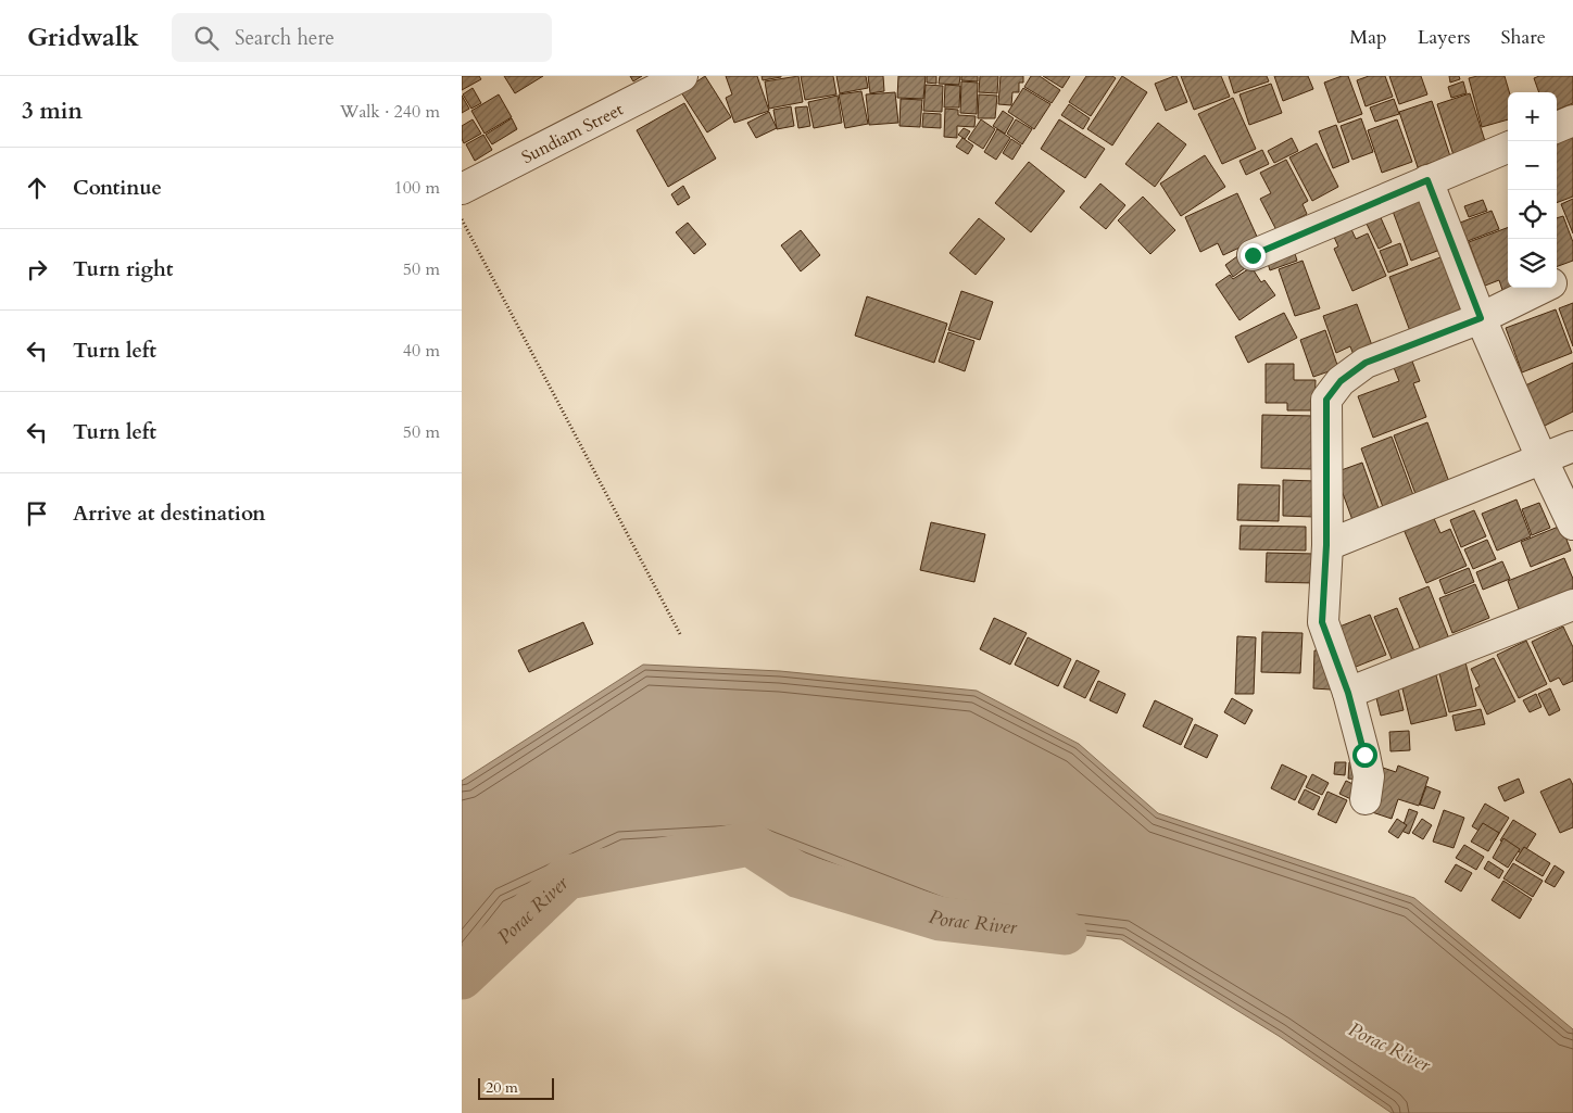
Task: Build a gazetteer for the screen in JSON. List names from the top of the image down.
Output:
{
  "streets": {
    "street": ["Sundiam Street"]
  },
  "water": ["Porac River"],
  "scale_bar": "20 m",
  "page": {
    "header": "Gridwalk",
    "search": "Search here",
    "nav": ["Map", "Layers", "Share"],
    "heading": ["3 min", "Walk · 240 m"],
    "map_buttons": ["+", "−"],
    "list": [
      ["Continue", "100 m"],
      ["Turn right", "50 m"],
      ["Turn left", "40 m"],
      ["Turn left", "50 m"],
      "Arrive at destination"
    ],
    "scale": "20 m"
  }
}
